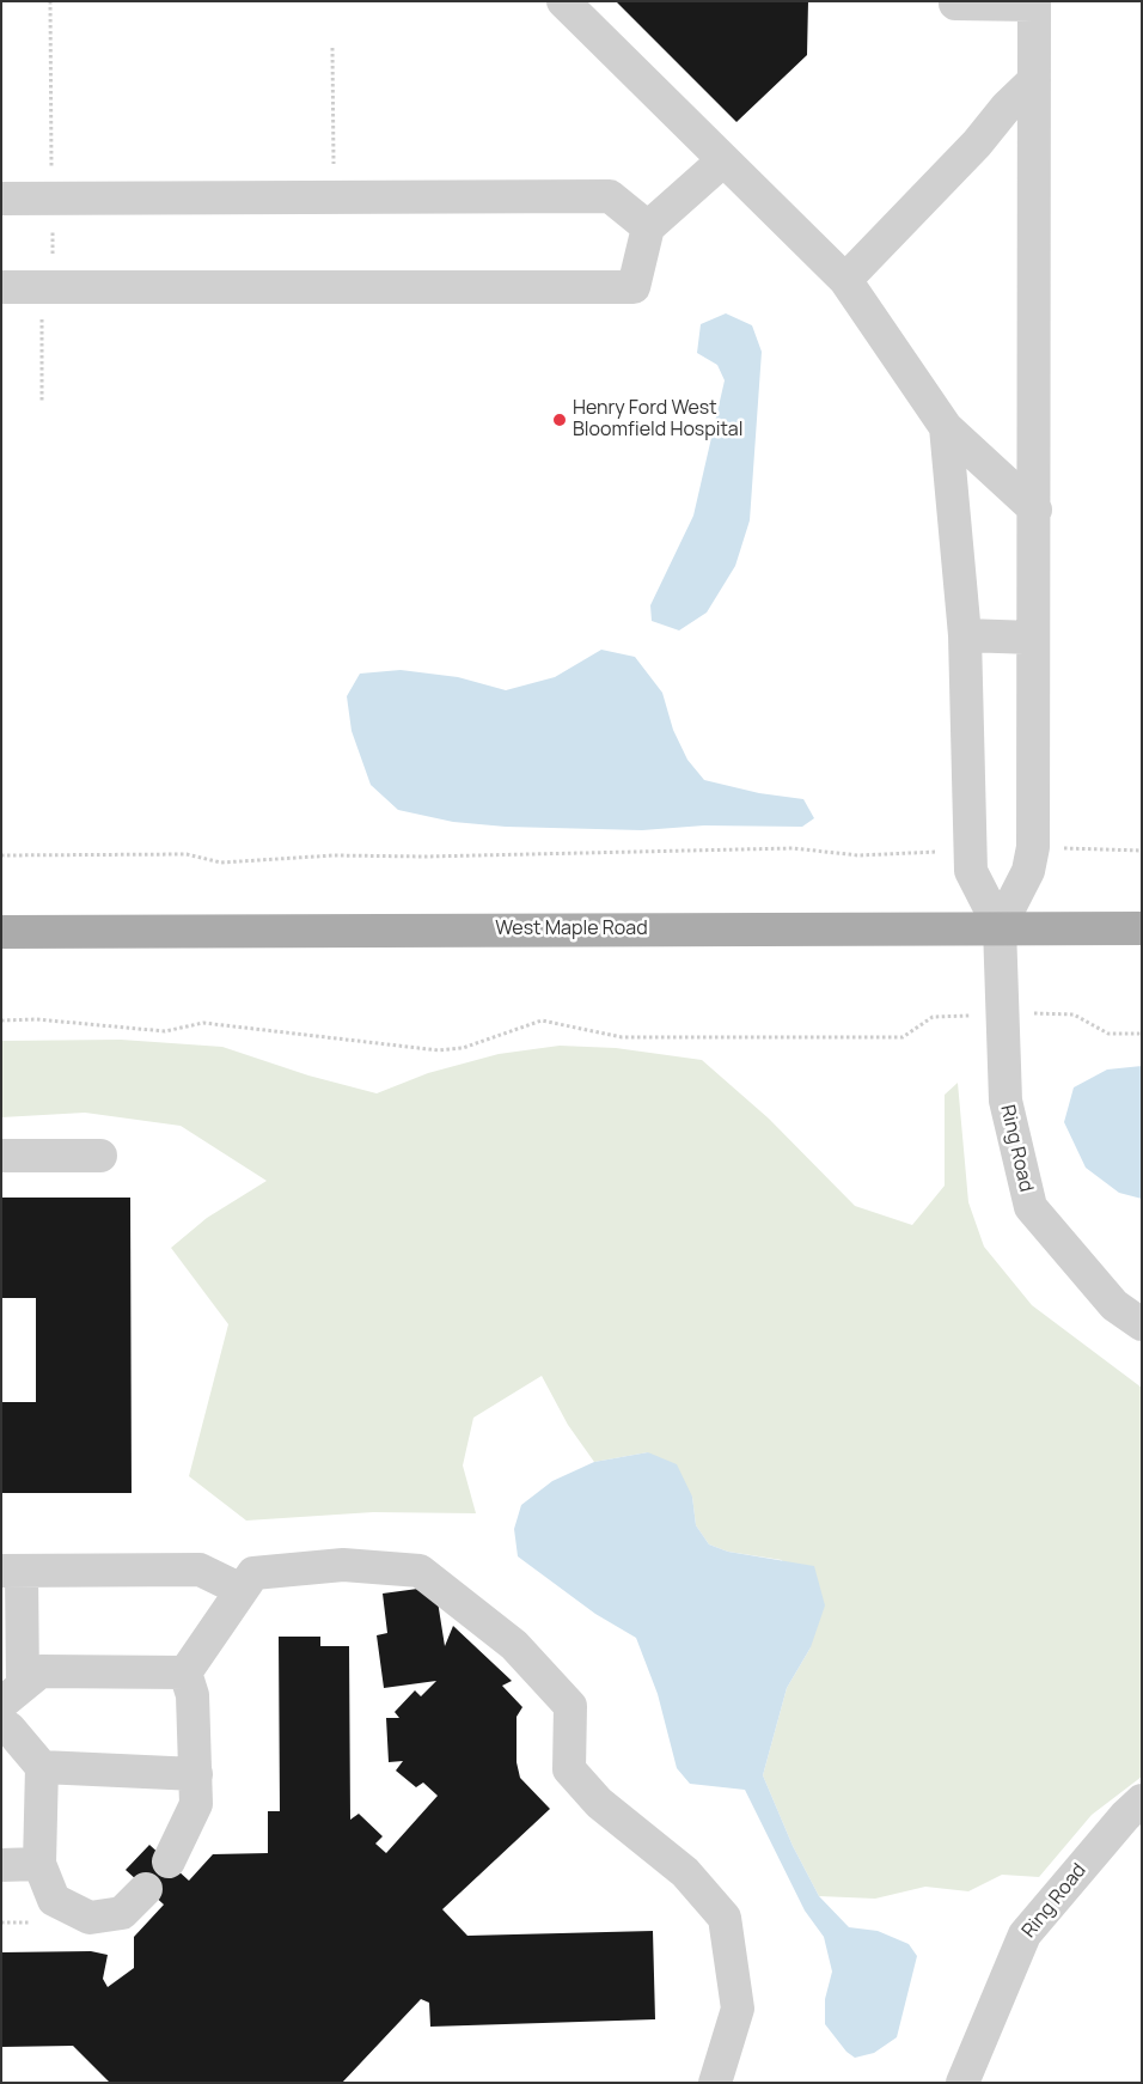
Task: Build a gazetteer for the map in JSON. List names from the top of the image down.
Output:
{
  "streets": {
    "main road": ["West Maple Road"],
    "street": ["Ring Road"]
  },
  "crossings": [
    ["West Maple Road", "Ring Road"]
  ],
  "places": ["Henry Ford West Bloomfield Hospital"]
}
